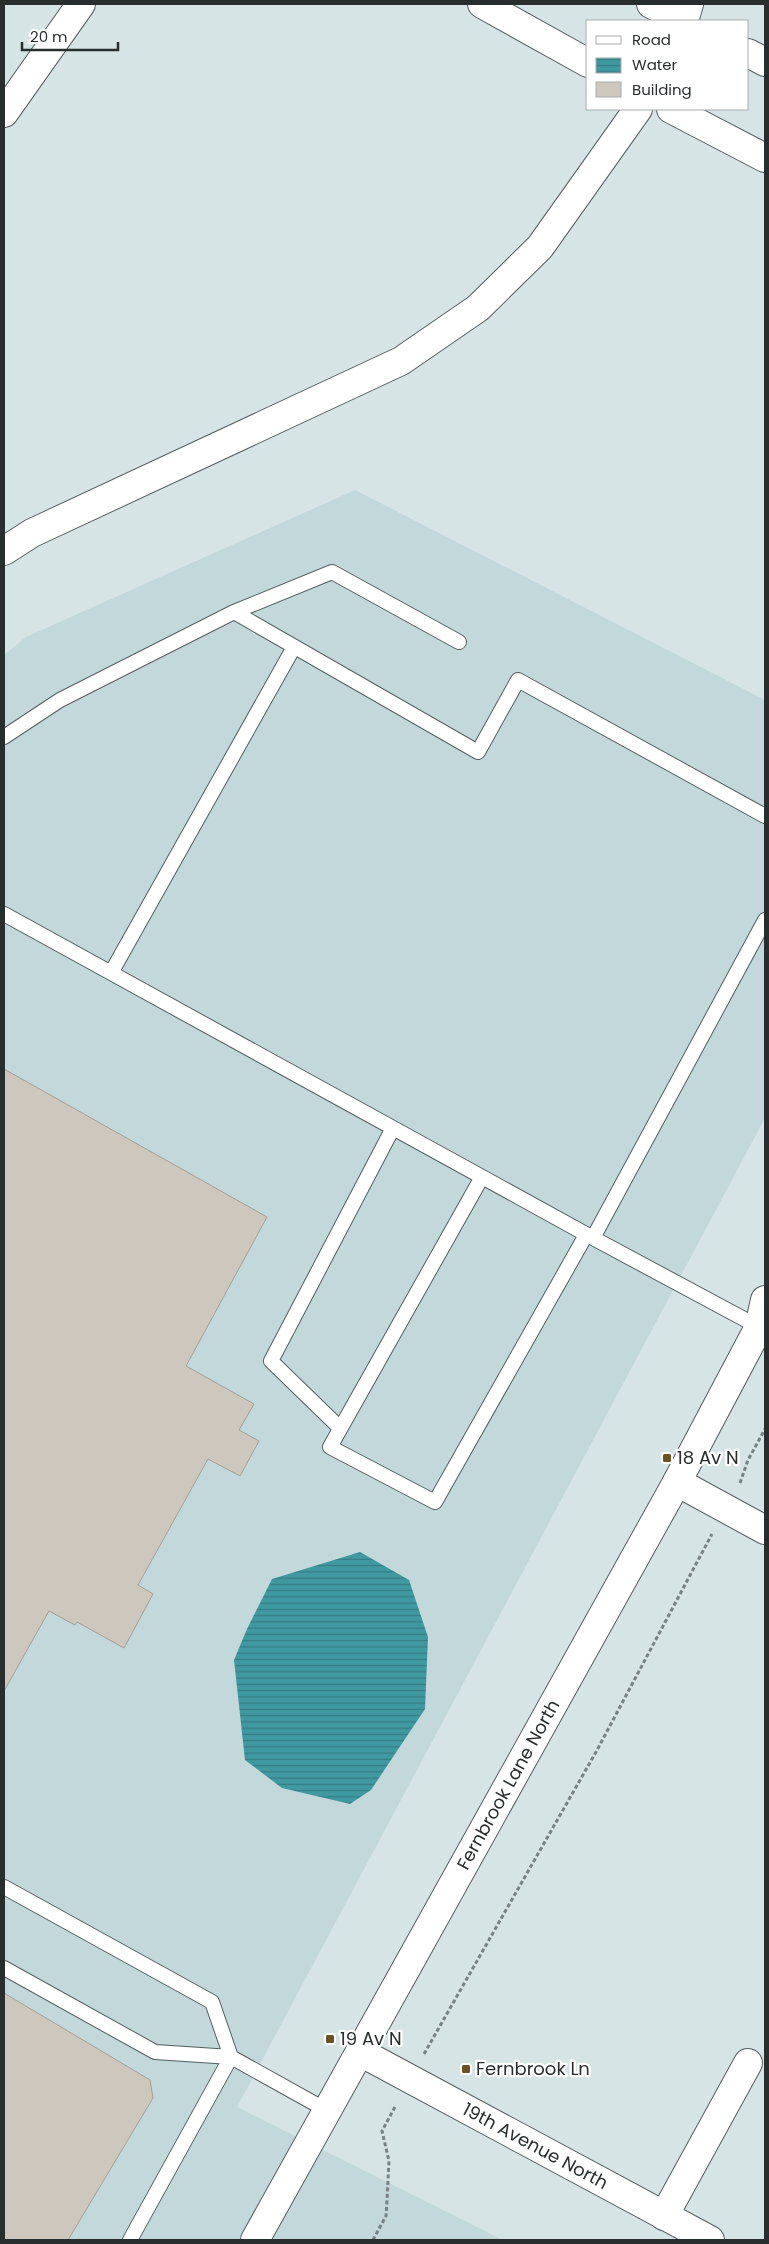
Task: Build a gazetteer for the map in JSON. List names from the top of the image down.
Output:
{
  "streets": {
    "main road": ["Fernbrook Lane North", "19th Avenue North"]
  },
  "crossings": [
    ["Fernbrook Lane North", "19th Avenue North"]
  ],
  "places": {
    "transit": ["18 Av N", "19 Av N", "Fernbrook Ln"]
  },
  "legend": ["Road", "Water", "Building"],
  "scale_bar": "20 m"
}
